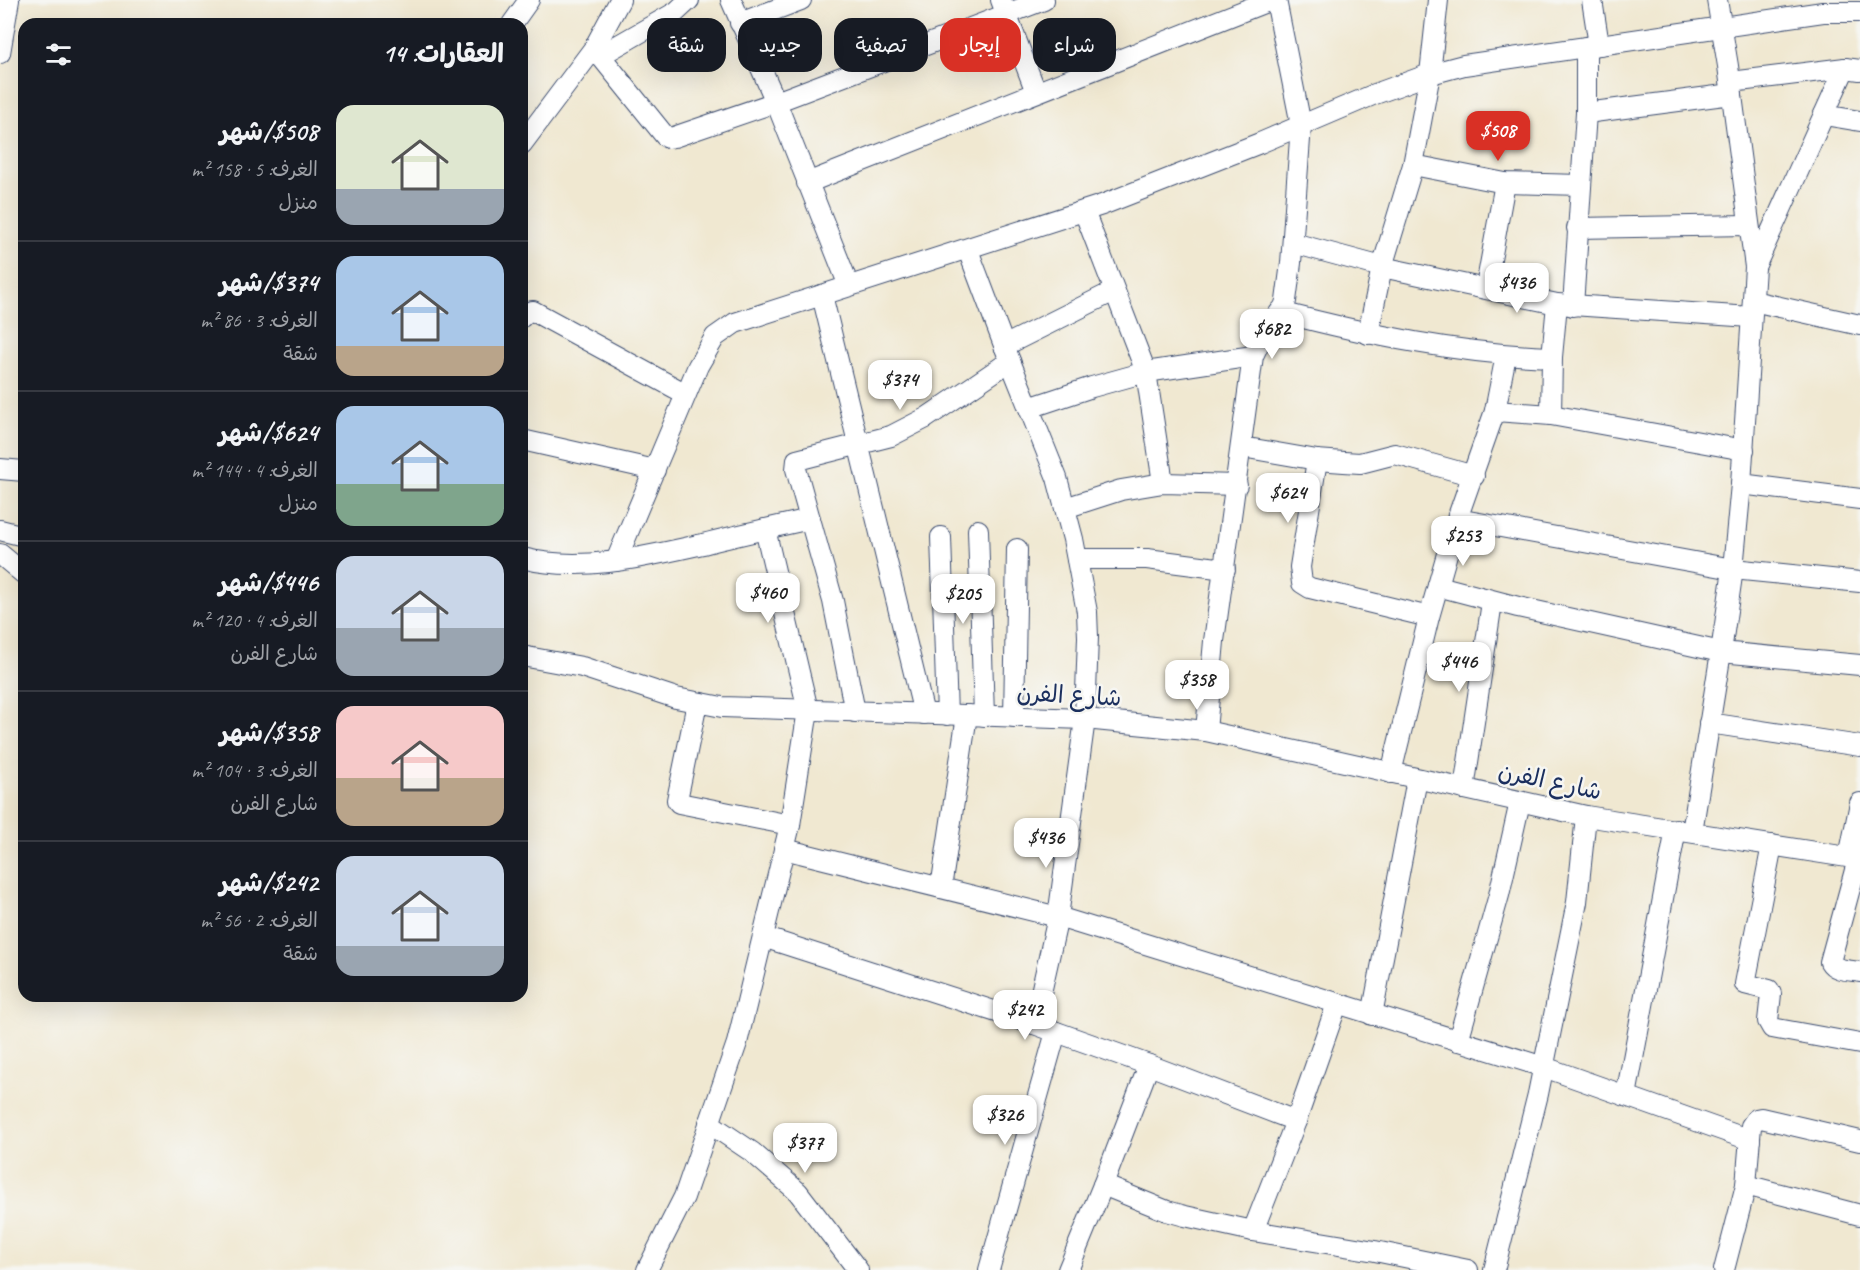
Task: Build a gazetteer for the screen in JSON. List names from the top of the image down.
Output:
{
  "streets": {
    "street": ["شارع الفرن"]
  },
  "page": {
    "chip": [
      "شراء",
      "إيجار",
      "تصفية",
      "جديد",
      "شقة"
    ],
    "heading": "العقارات: 14",
    "list": [
      {
        "name": "$508/شهر",
        "note": "الغرف: 5 · 158 m² · منزل"
      },
      {
        "name": "$374/شهر",
        "note": "الغرف: 3 · 86 m² · شقة"
      },
      {
        "name": "$624/شهر",
        "note": "الغرف: 4 · 144 m² · منزل"
      },
      {
        "name": "$446/شهر",
        "note": "الغرف: 4 · 120 m² · شارع الفرن"
      },
      {
        "name": "$358/شهر",
        "note": "الغرف: 3 · 104 m² · شارع الفرن"
      },
      {
        "name": "$242/شهر",
        "note": "الغرف: 2 · 56 m² · شقة"
      }
    ],
    "price": [
      "$508",
      "$436",
      "$682",
      "$374",
      "$624",
      "$253",
      "$460",
      "$205",
      "$446",
      "$358",
      "$436",
      "$242",
      "$326",
      "$377"
    ]
  }
}
